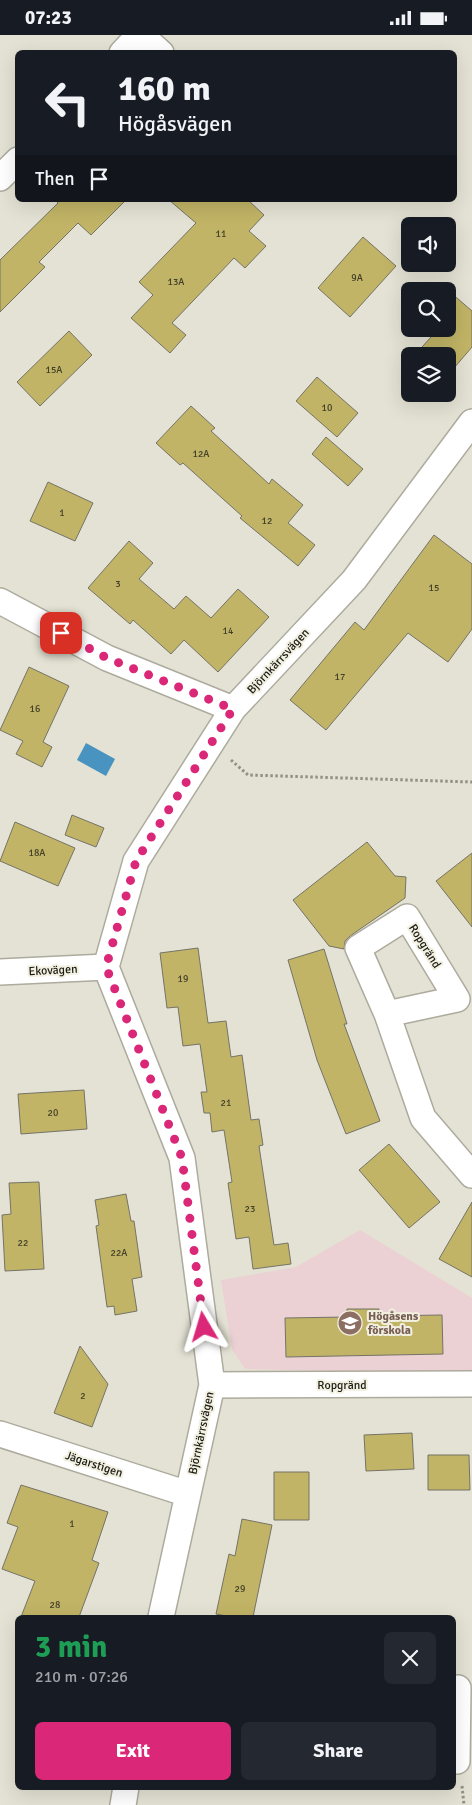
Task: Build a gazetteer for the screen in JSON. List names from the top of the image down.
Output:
{
  "streets": {
    "street": [
      "Björnkärrsvägen",
      "Ropgränd",
      "Ekovägen",
      "Jägarstigen"
    ]
  },
  "crossings": [
    ["Björnkärrsvägen", "Ropgränd"],
    ["Björnkärrsvägen", "Ekovägen"],
    ["Björnkärrsvägen", "Jägarstigen"]
  ],
  "places": {
    "school or university": ["Högåsens förskola"]
  },
  "house_numbers": [
    "11",
    "9A",
    "13A",
    "15A",
    "10",
    "12A",
    "1",
    "12",
    "3",
    "15",
    "14",
    "17",
    "16",
    "18A",
    "19",
    "21",
    "20",
    "23",
    "22",
    "22A",
    "2",
    "1",
    "29",
    "28"
  ],
  "page": {
    "status": "07:23",
    "turn": ["160 m", "Högåsvägen"],
    "then": "Then",
    "heading": ["3 min", "210 m · 07:26"],
    "buttons": ["Exit", "Share"]
  }
}
